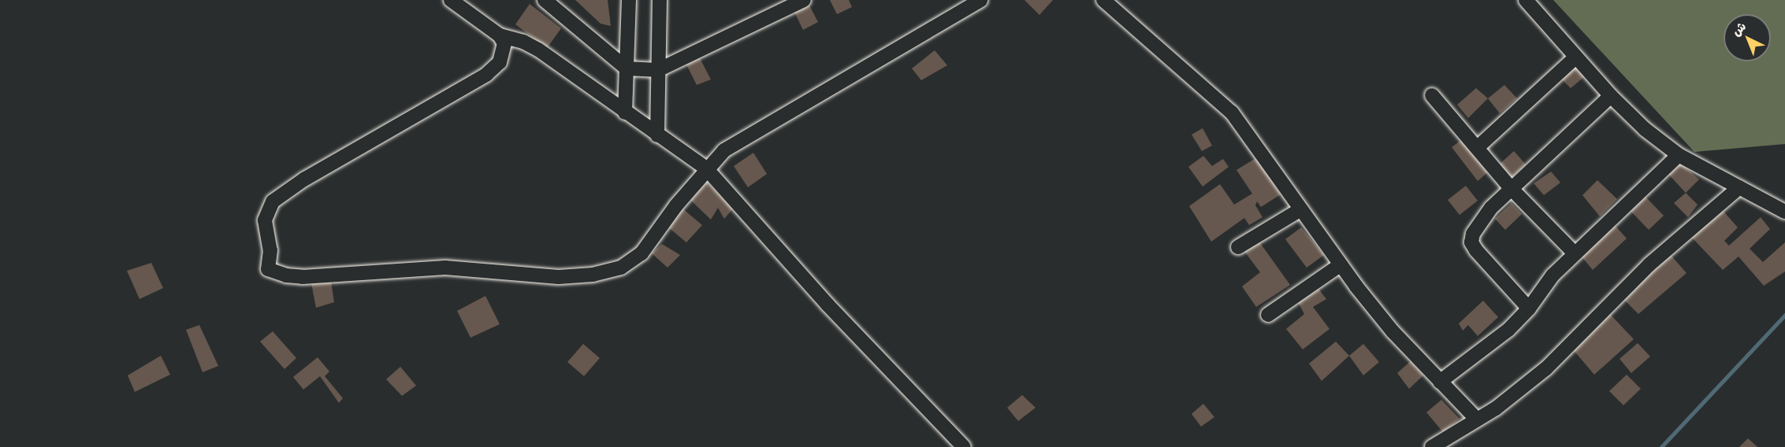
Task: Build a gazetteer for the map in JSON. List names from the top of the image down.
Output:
{
  "north": "top left"
}
